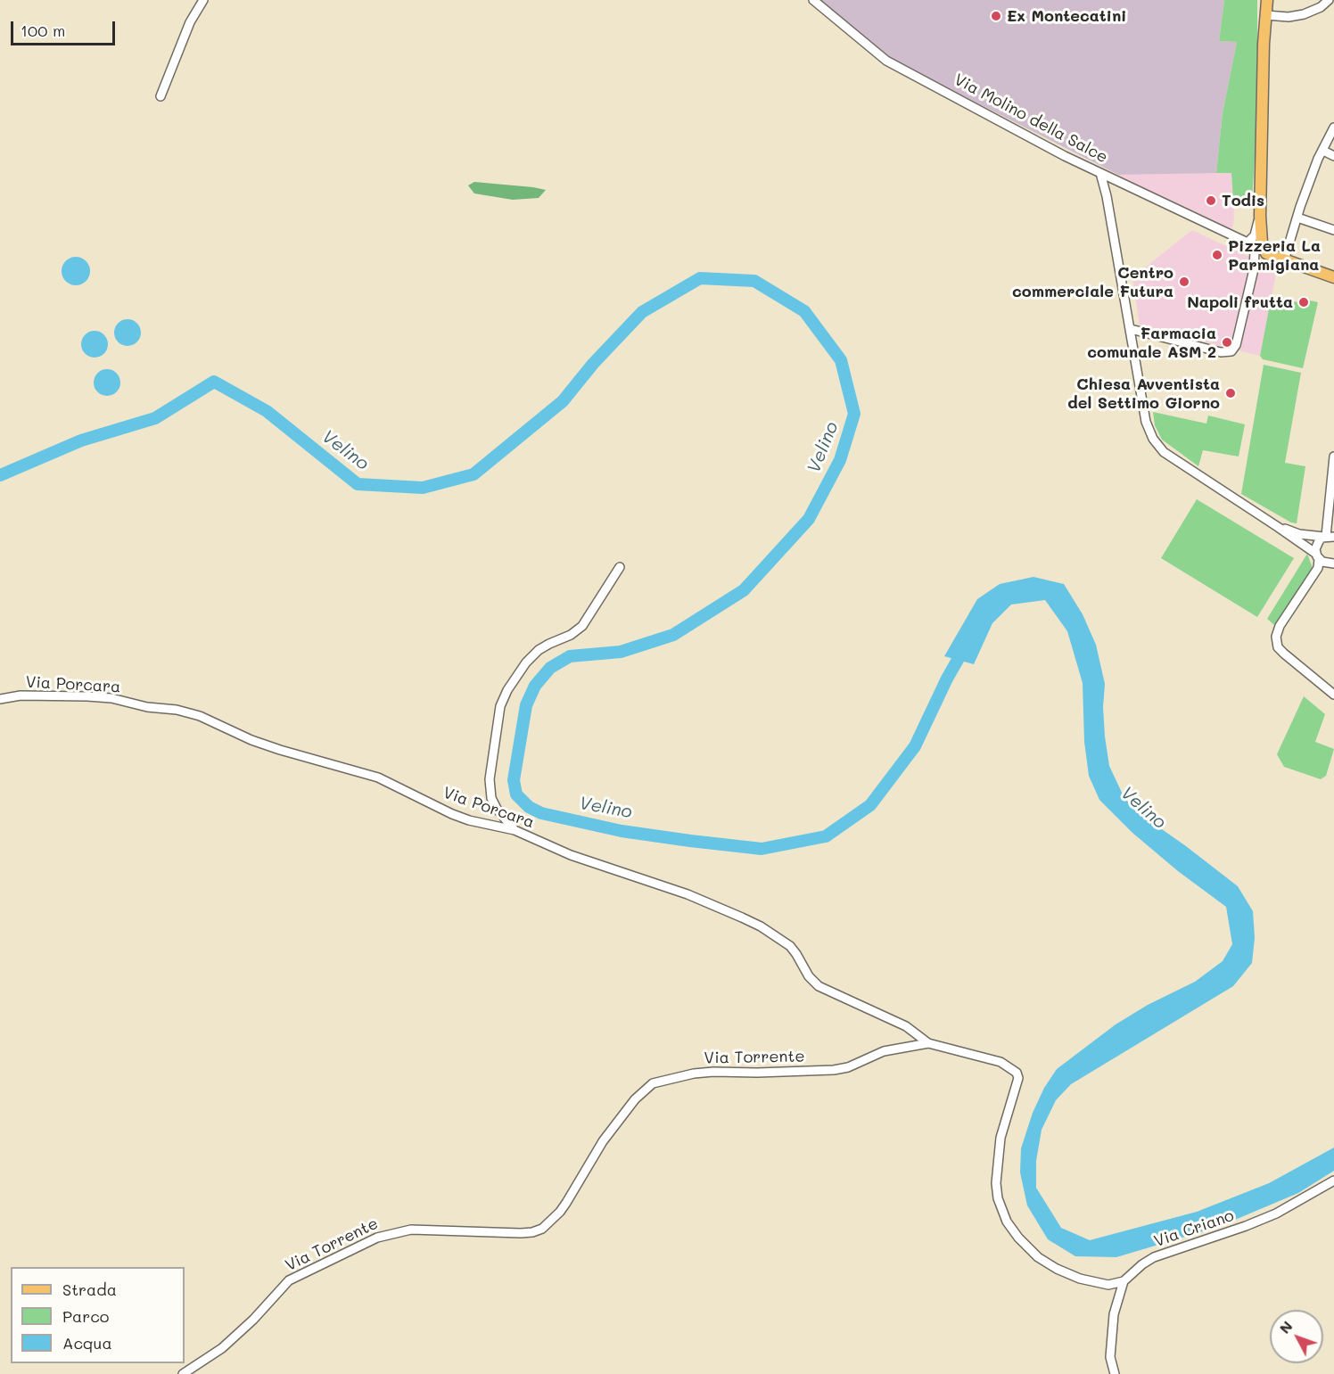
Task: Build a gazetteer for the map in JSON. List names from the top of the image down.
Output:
{
  "streets": {
    "street": [
      "Via Molino della Salce",
      "Via Porcara",
      "Via Torrente",
      "Via Criano"
    ]
  },
  "crossings": [
    ["Via Porcara", "Via Torrente"],
    ["Via Torrente", "Via Criano"]
  ],
  "water": ["Velino"],
  "places": [
    "Ex Montecatini",
    "Todis",
    "Pizzeria La Parmigiana",
    "Centro commerciale Futura",
    "Napoli frutta",
    "Farmacia comunale ASM 2",
    "Chiesa Avventista del Settimo Giorno"
  ],
  "legend": ["Strada", "Parco", "Acqua"],
  "scale_bar": "100 m",
  "north": "top left"
}
